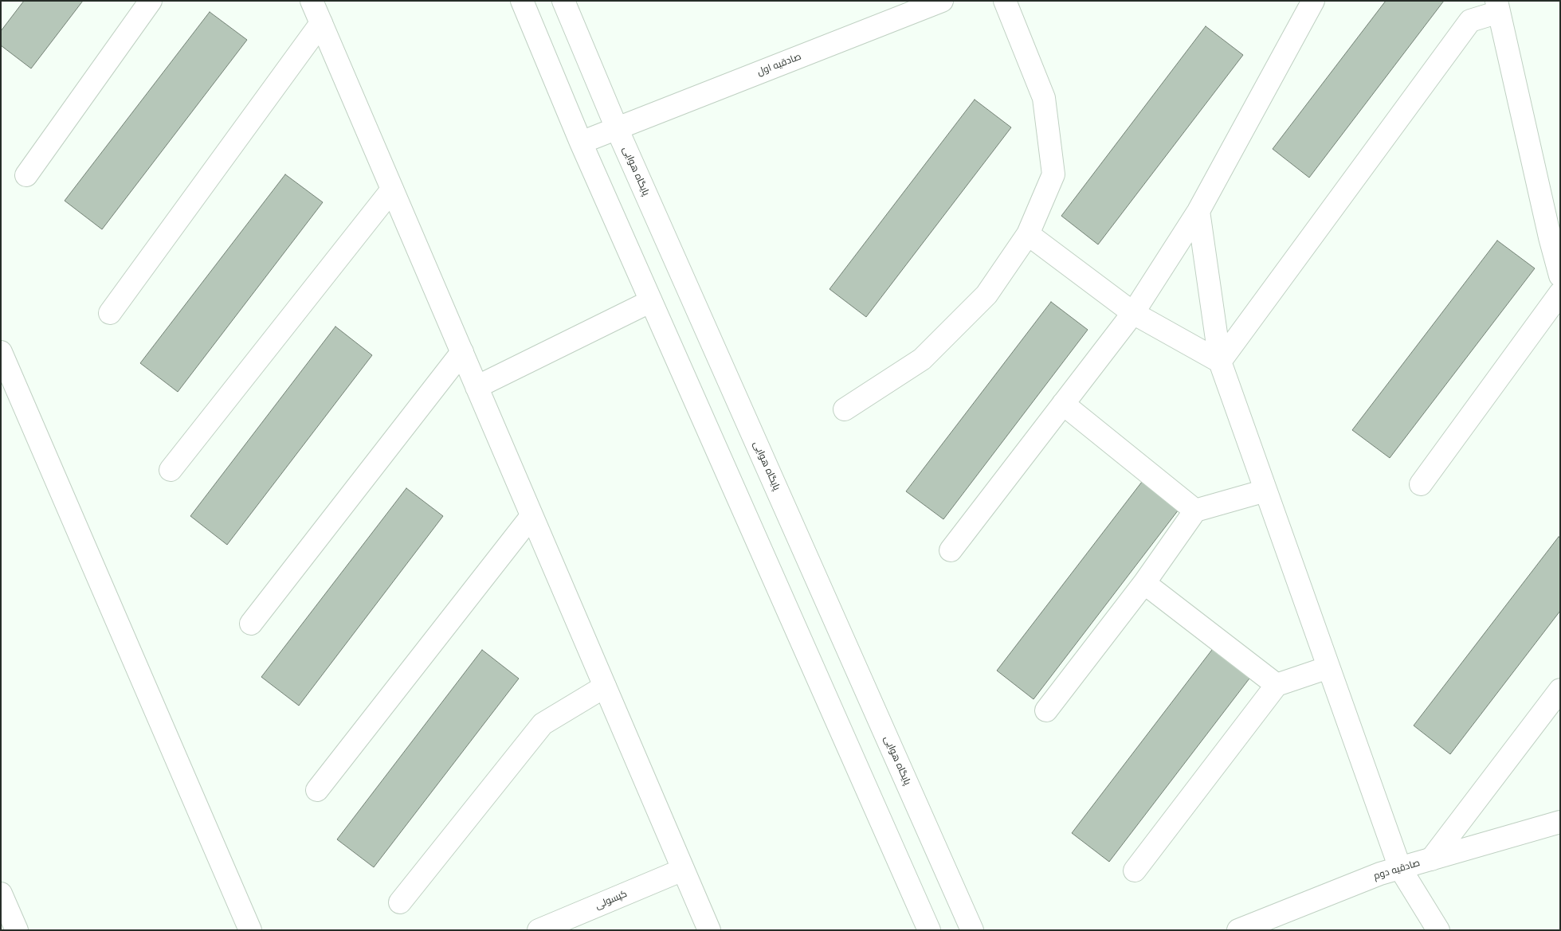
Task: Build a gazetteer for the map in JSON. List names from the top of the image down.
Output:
{
  "streets": {
    "street": [
      "صادقیه اول",
      "پایگاه هوایی",
      "صادقیه دوم",
      "کپسولی"
    ]
  },
  "crossings": [
    ["صادقیه اول", "پایگاه هوایی"]
  ]
}
